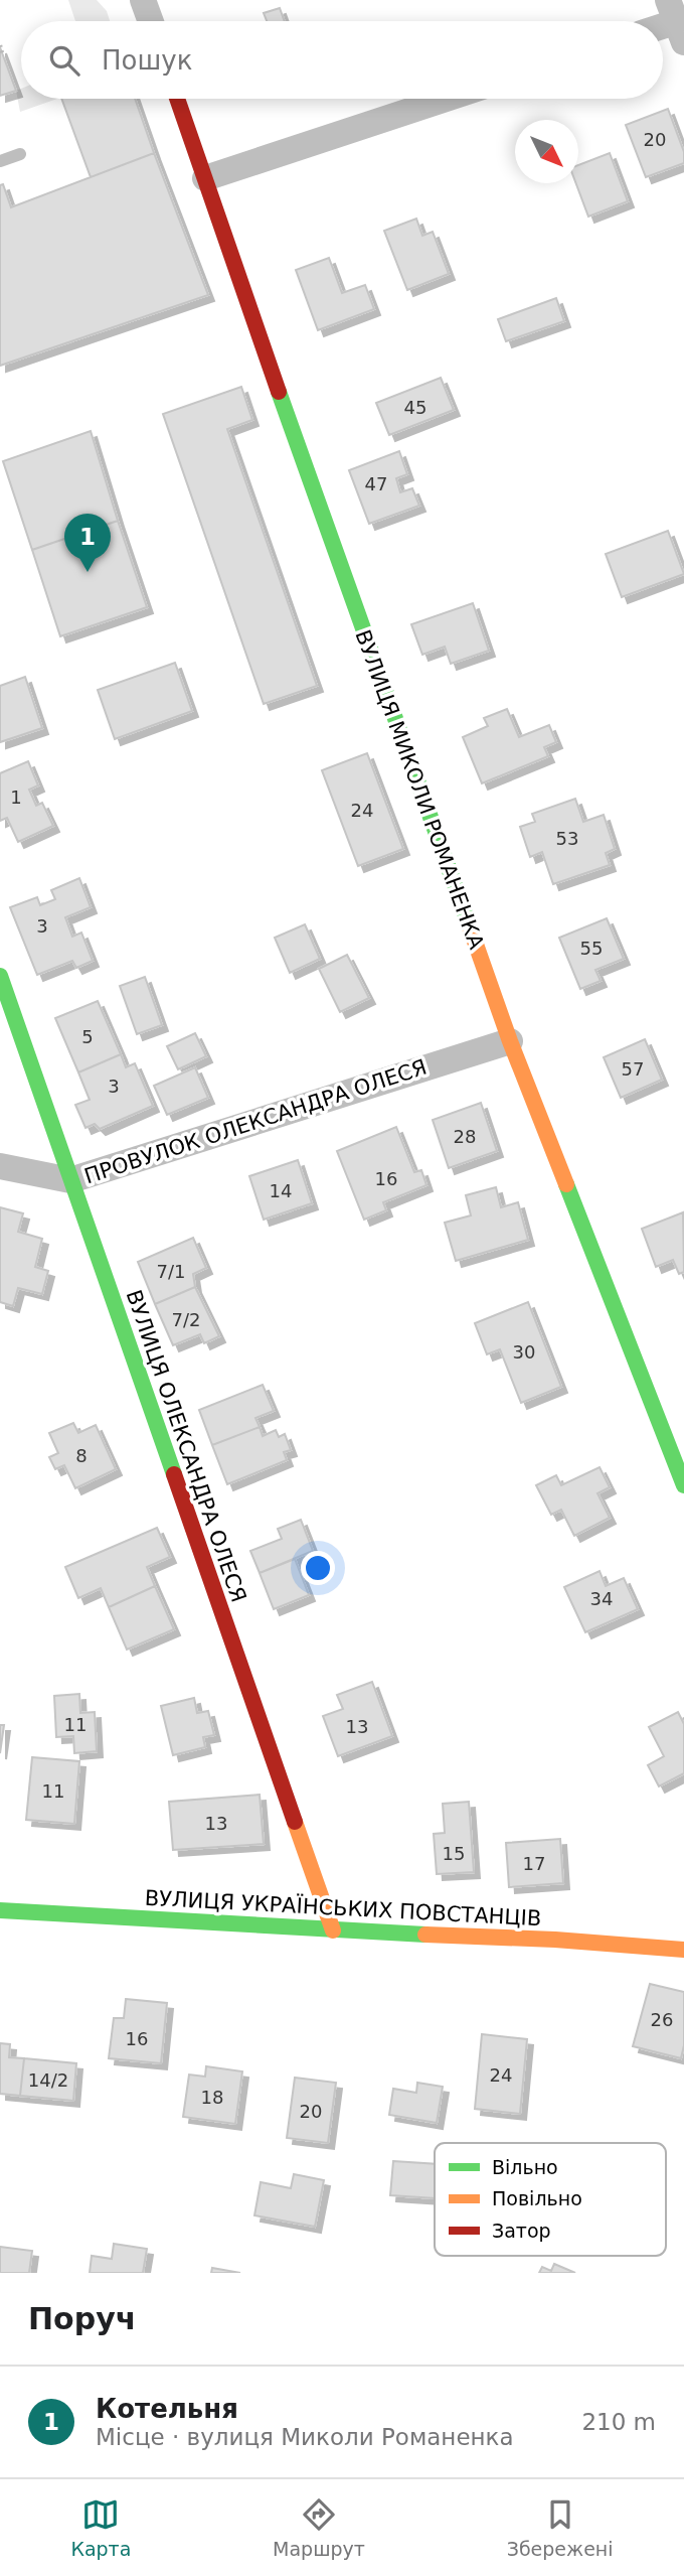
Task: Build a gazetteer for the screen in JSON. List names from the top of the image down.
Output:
{
  "streets": {
    "street": [
      "ВУЛИЦЯ МИКОЛИ РОМАНЕНКА",
      "ПРОВУЛОК ОЛЕКСАНДРА ОЛЕСЯ",
      "ВУЛИЦЯ ОЛЕКСАНДРА ОЛЕСЯ",
      "ВУЛИЦЯ УКРАЇНСЬКИХ ПОВСТАНЦІВ"
    ]
  },
  "crossings": [
    ["ВУЛИЦЯ МИКОЛИ РОМАНЕНКА", "ПРОВУЛОК ОЛЕКСАНДРА ОЛЕСЯ"],
    ["ПРОВУЛОК ОЛЕКСАНДРА ОЛЕСЯ", "ВУЛИЦЯ ОЛЕКСАНДРА ОЛЕСЯ"],
    ["ВУЛИЦЯ ОЛЕКСАНДРА ОЛЕСЯ", "ВУЛИЦЯ УКРАЇНСЬКИХ ПОВСТАНЦІВ"]
  ],
  "house_numbers": [
    "20",
    "45",
    "47",
    "1",
    "24",
    "53",
    "3",
    "55",
    "5",
    "57",
    "3",
    "28",
    "16",
    "14",
    "7/1",
    "7/2",
    "30",
    "8",
    "34",
    "11",
    "13",
    "11",
    "13",
    "15",
    "17",
    "26",
    "16",
    "24",
    "14/2",
    "18",
    "20"
  ],
  "legend": ["Вільно", "Повільно", "Затор"],
  "north": "bottom right",
  "page": {
    "search": "Пошук",
    "pins": "1",
    "heading": "Поруч",
    "list": [
      {
        "mark": "1",
        "name": "Котельня",
        "note": "Місце · вулиця Миколи Романенка",
        "value": "210 m"
      }
    ],
    "nav": ["Карта", "Маршрут", "Збережені"]
  }
}
